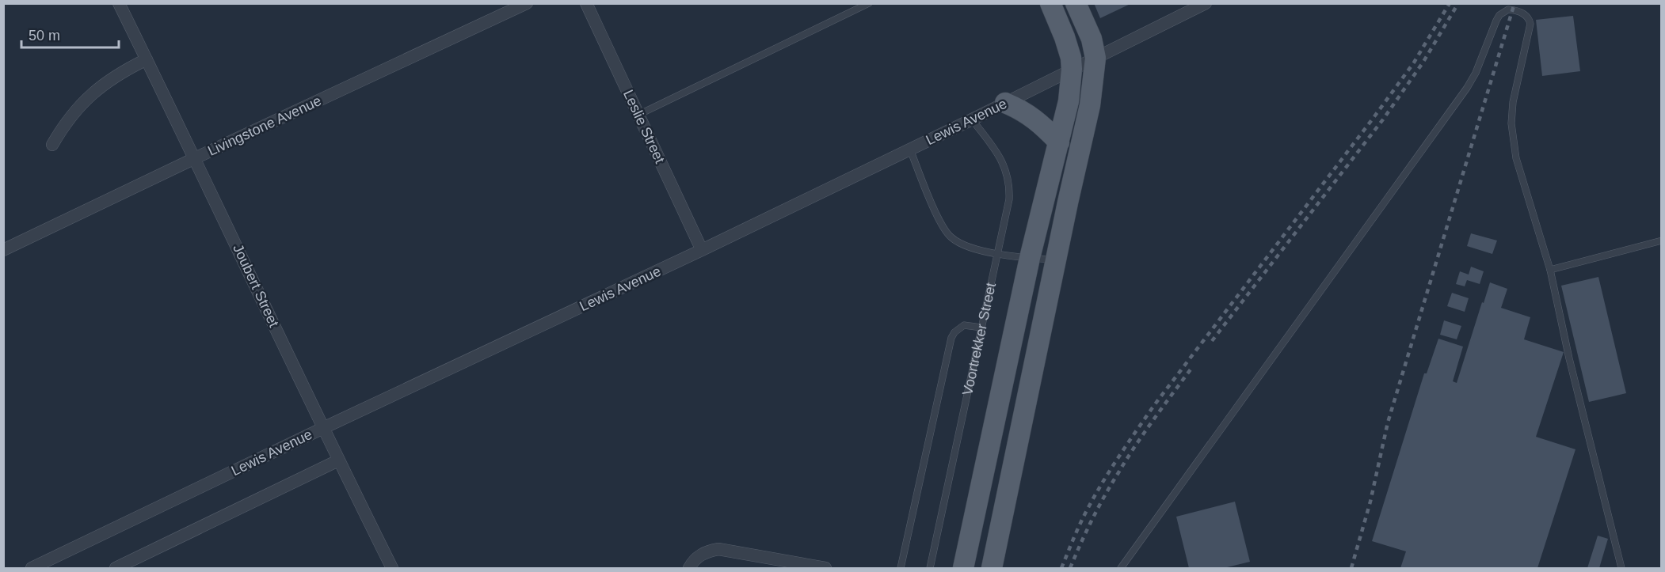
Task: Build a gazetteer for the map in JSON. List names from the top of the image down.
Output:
{
  "streets": {
    "street": [
      "Lewis Avenue",
      "Livingstone Avenue",
      "Leslie Street",
      "Joubert Street"
    ],
    "lane": ["Voortrekker Street"]
  },
  "crossings": [
    ["Lewis Avenue", "Leslie Street"],
    ["Lewis Avenue", "Joubert Street"],
    ["Lewis Avenue", "Voortrekker Street"],
    ["Livingstone Avenue", "Joubert Street"]
  ],
  "scale_bar": "50 m"
}
